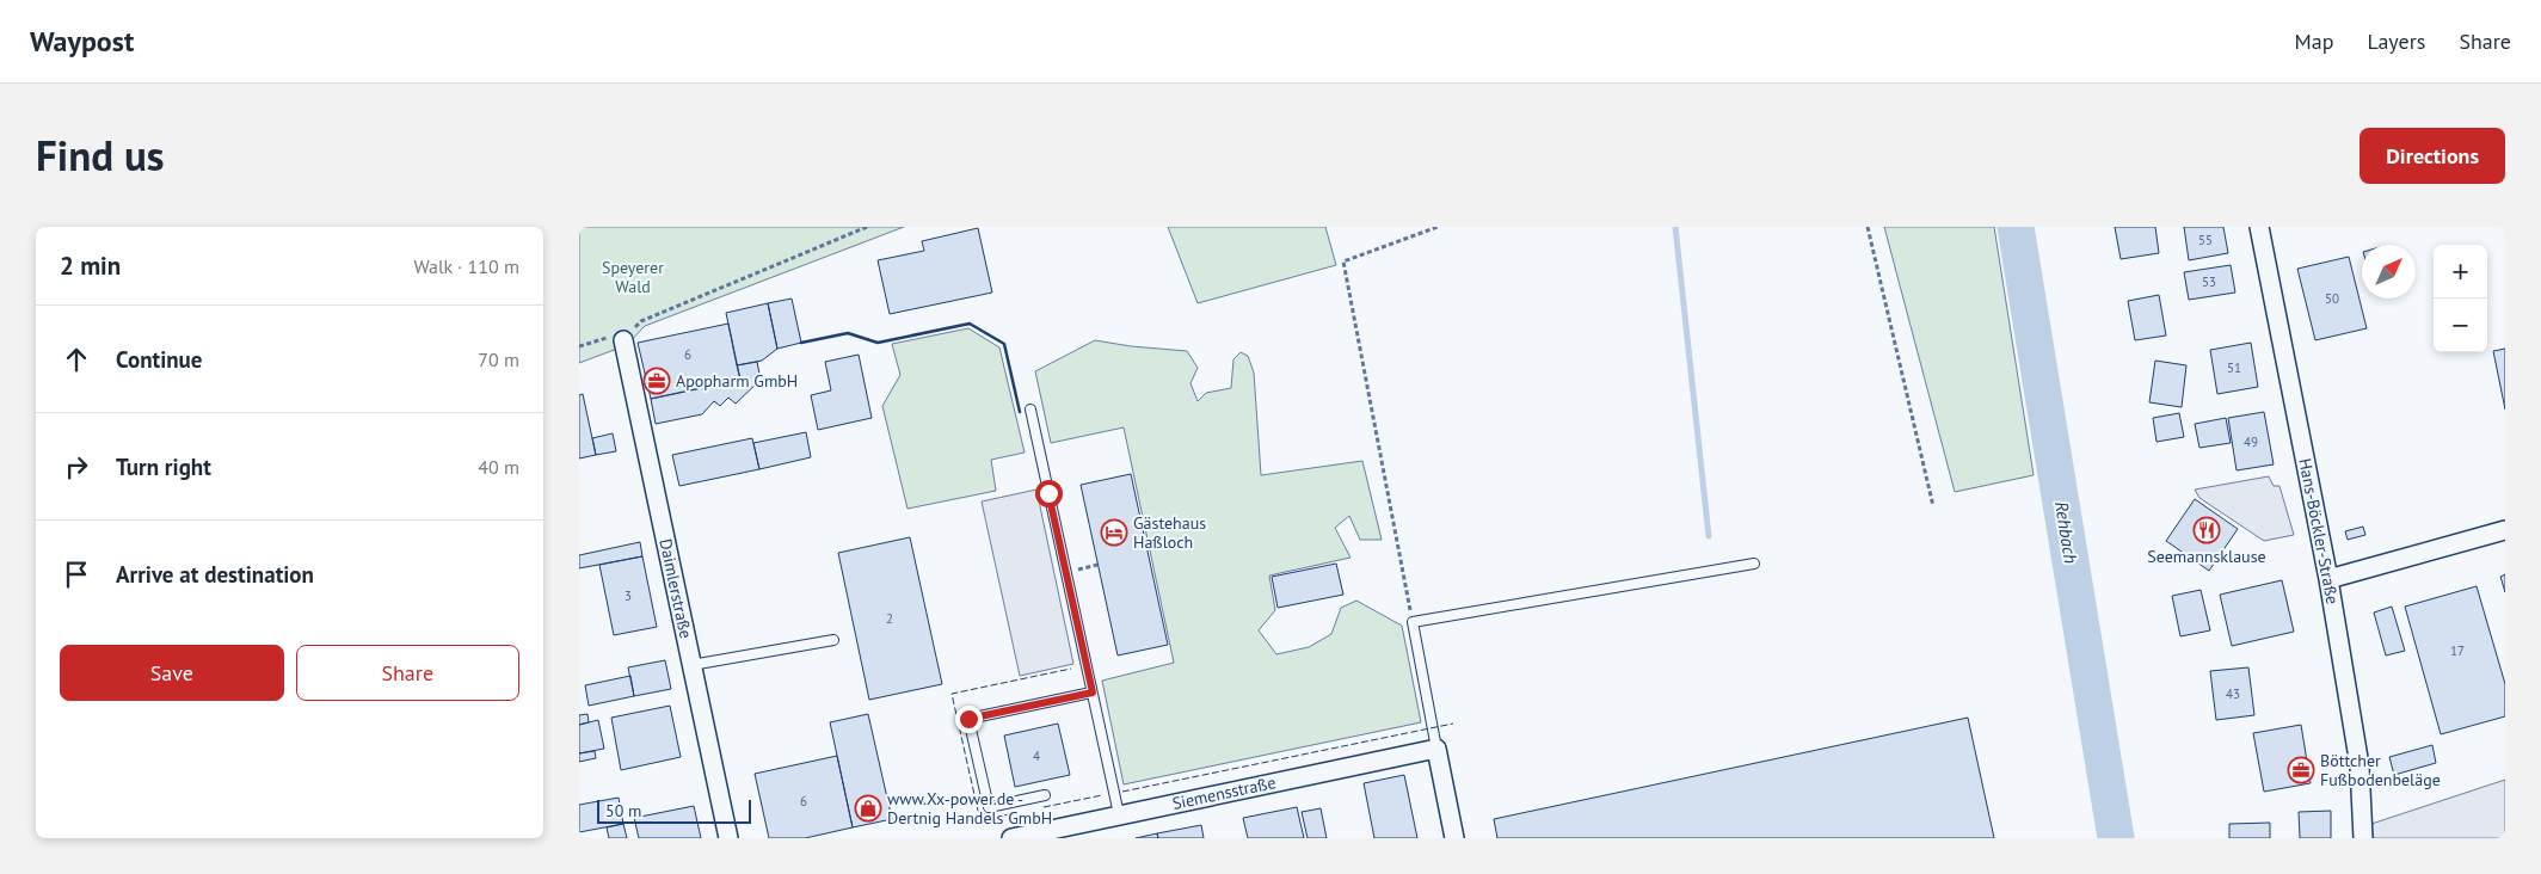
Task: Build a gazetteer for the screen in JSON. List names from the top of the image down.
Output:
{
  "streets": {
    "street": ["Hans-Böckler-Straße", "Daimlerstraße", "Siemensstraße"]
  },
  "water": ["Rehbach"],
  "parks": ["Speyerer Wald"],
  "places": {
    "office": ["Apopharm GmbH", "Böttcher Fußbodenbeläge"],
    "restaurant": ["Seemannsklause"],
    "hotel": ["Gästehaus Haßloch"],
    "shop": ["www.Xx-power.de - Dertnig Handels GmbH"]
  },
  "house_numbers": [
    "55",
    "53",
    "50",
    "6",
    "51",
    "49",
    "3",
    "2",
    "17",
    "43",
    "4",
    "6"
  ],
  "scale_bar": "50 m",
  "north": "top right",
  "page": {
    "header": "Waypost",
    "nav": ["Map", "Layers", "Share"],
    "title": "Find us",
    "buttons": [
      "Directions",
      ["Save", "Share"]
    ],
    "heading": ["2 min", "Walk · 110 m"],
    "map_buttons": ["+", "−"],
    "list": [
      ["Continue", "70 m"],
      ["Turn right", "40 m"],
      "Arrive at destination"
    ],
    "scale": "50 m"
  }
}
